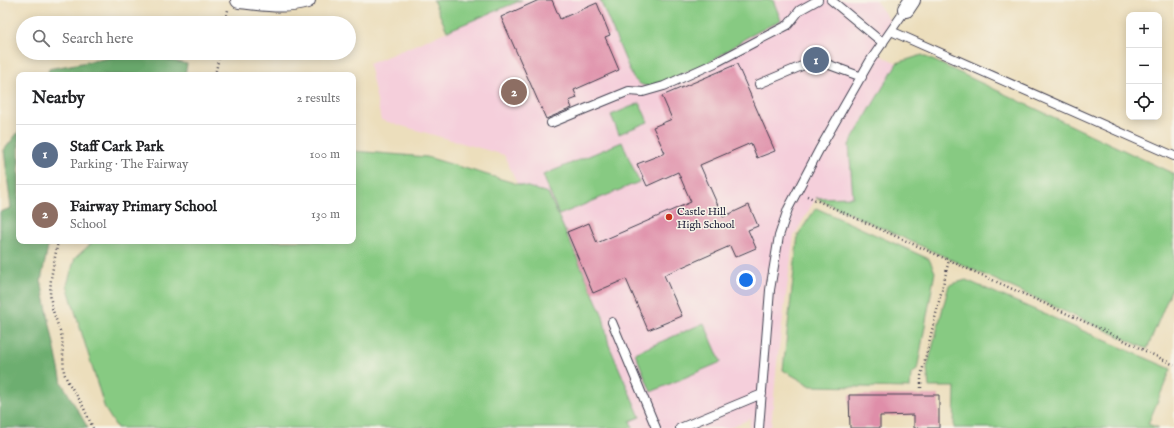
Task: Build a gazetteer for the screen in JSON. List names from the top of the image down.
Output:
{
  "places": ["Castle Hill High School"],
  "page": {
    "map_buttons": ["+", "−"],
    "search": "Search here",
    "pins": ["1", "2"],
    "heading": ["Nearby", "2 results"],
    "list": [
      {
        "mark": "1",
        "name": "Staff Cark Park",
        "note": "Parking · The Fairway",
        "value": "100 m"
      },
      {
        "mark": "2",
        "name": "Fairway Primary School",
        "note": "School",
        "value": "130 m"
      }
    ]
  }
}
